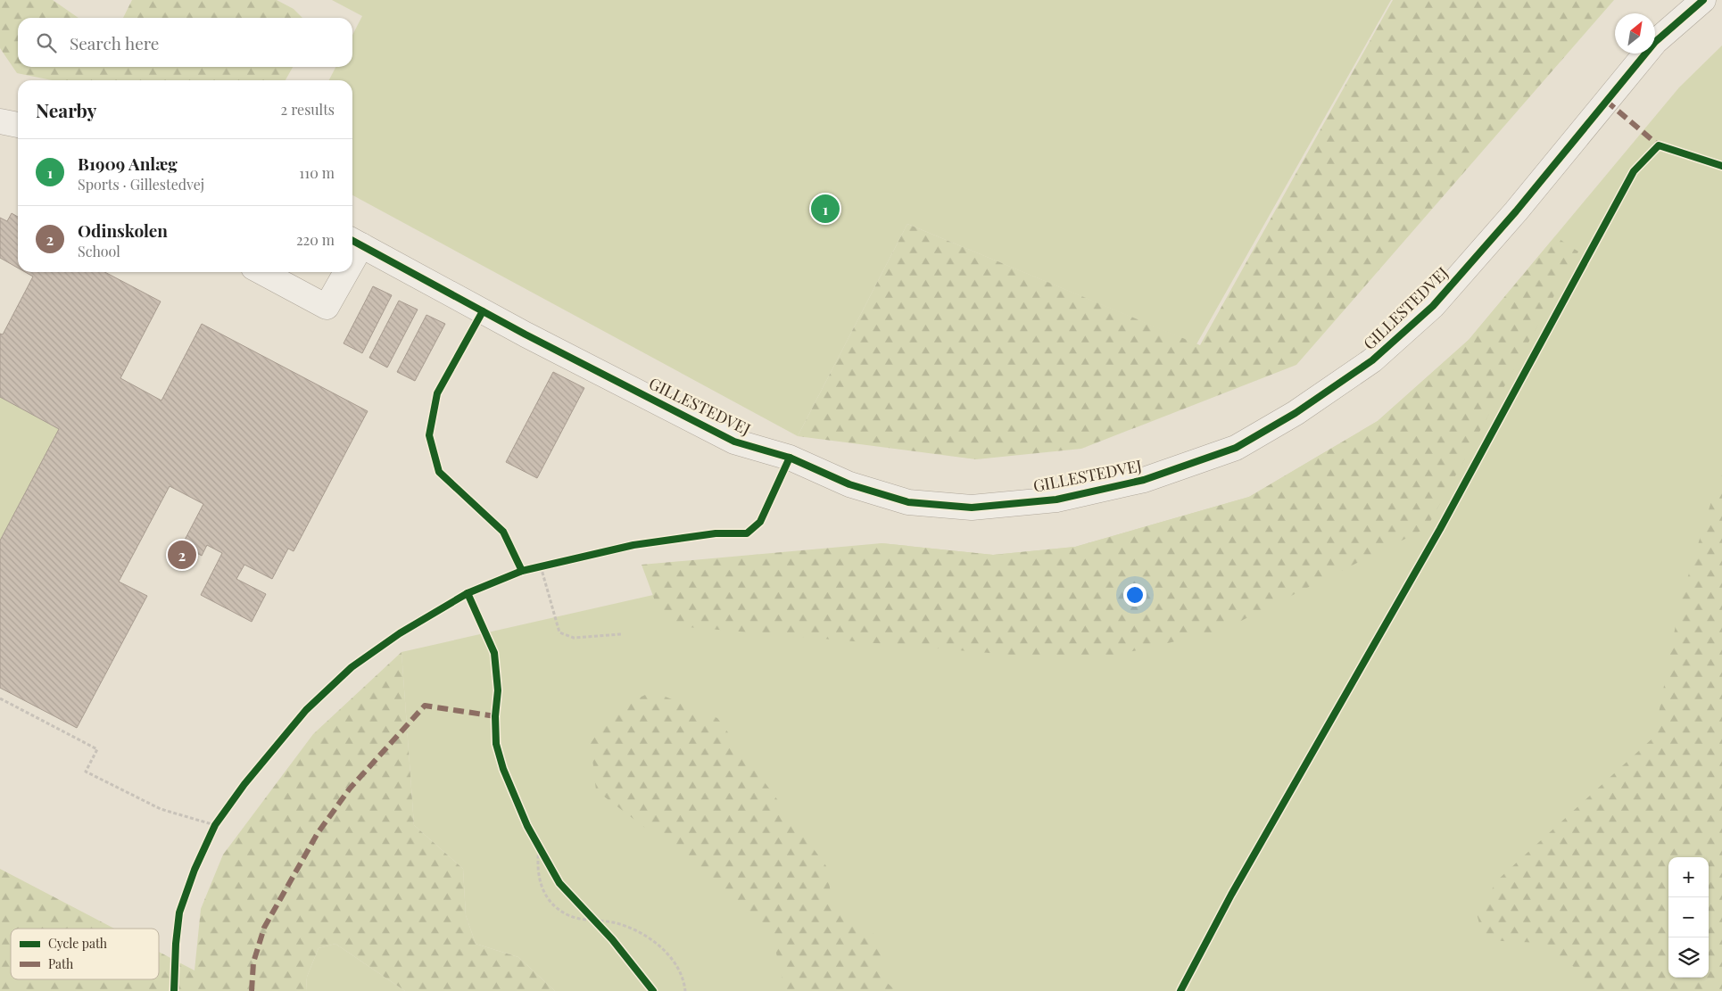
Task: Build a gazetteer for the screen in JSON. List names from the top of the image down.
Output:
{
  "streets": {
    "street": ["GILLESTEDVEJ"]
  },
  "legend": ["Cycle path", "Path"],
  "north": "top right",
  "page": {
    "search": "Search here",
    "heading": ["Nearby", "2 results"],
    "list": [
      {
        "mark": "1",
        "name": "B1909 Anlæg",
        "note": "Sports · Gillestedvej",
        "value": "110 m"
      },
      {
        "mark": "2",
        "name": "Odinskolen",
        "note": "School",
        "value": "220 m"
      }
    ],
    "pins": ["1", "2"],
    "map_buttons": ["+", "−"]
  }
}
